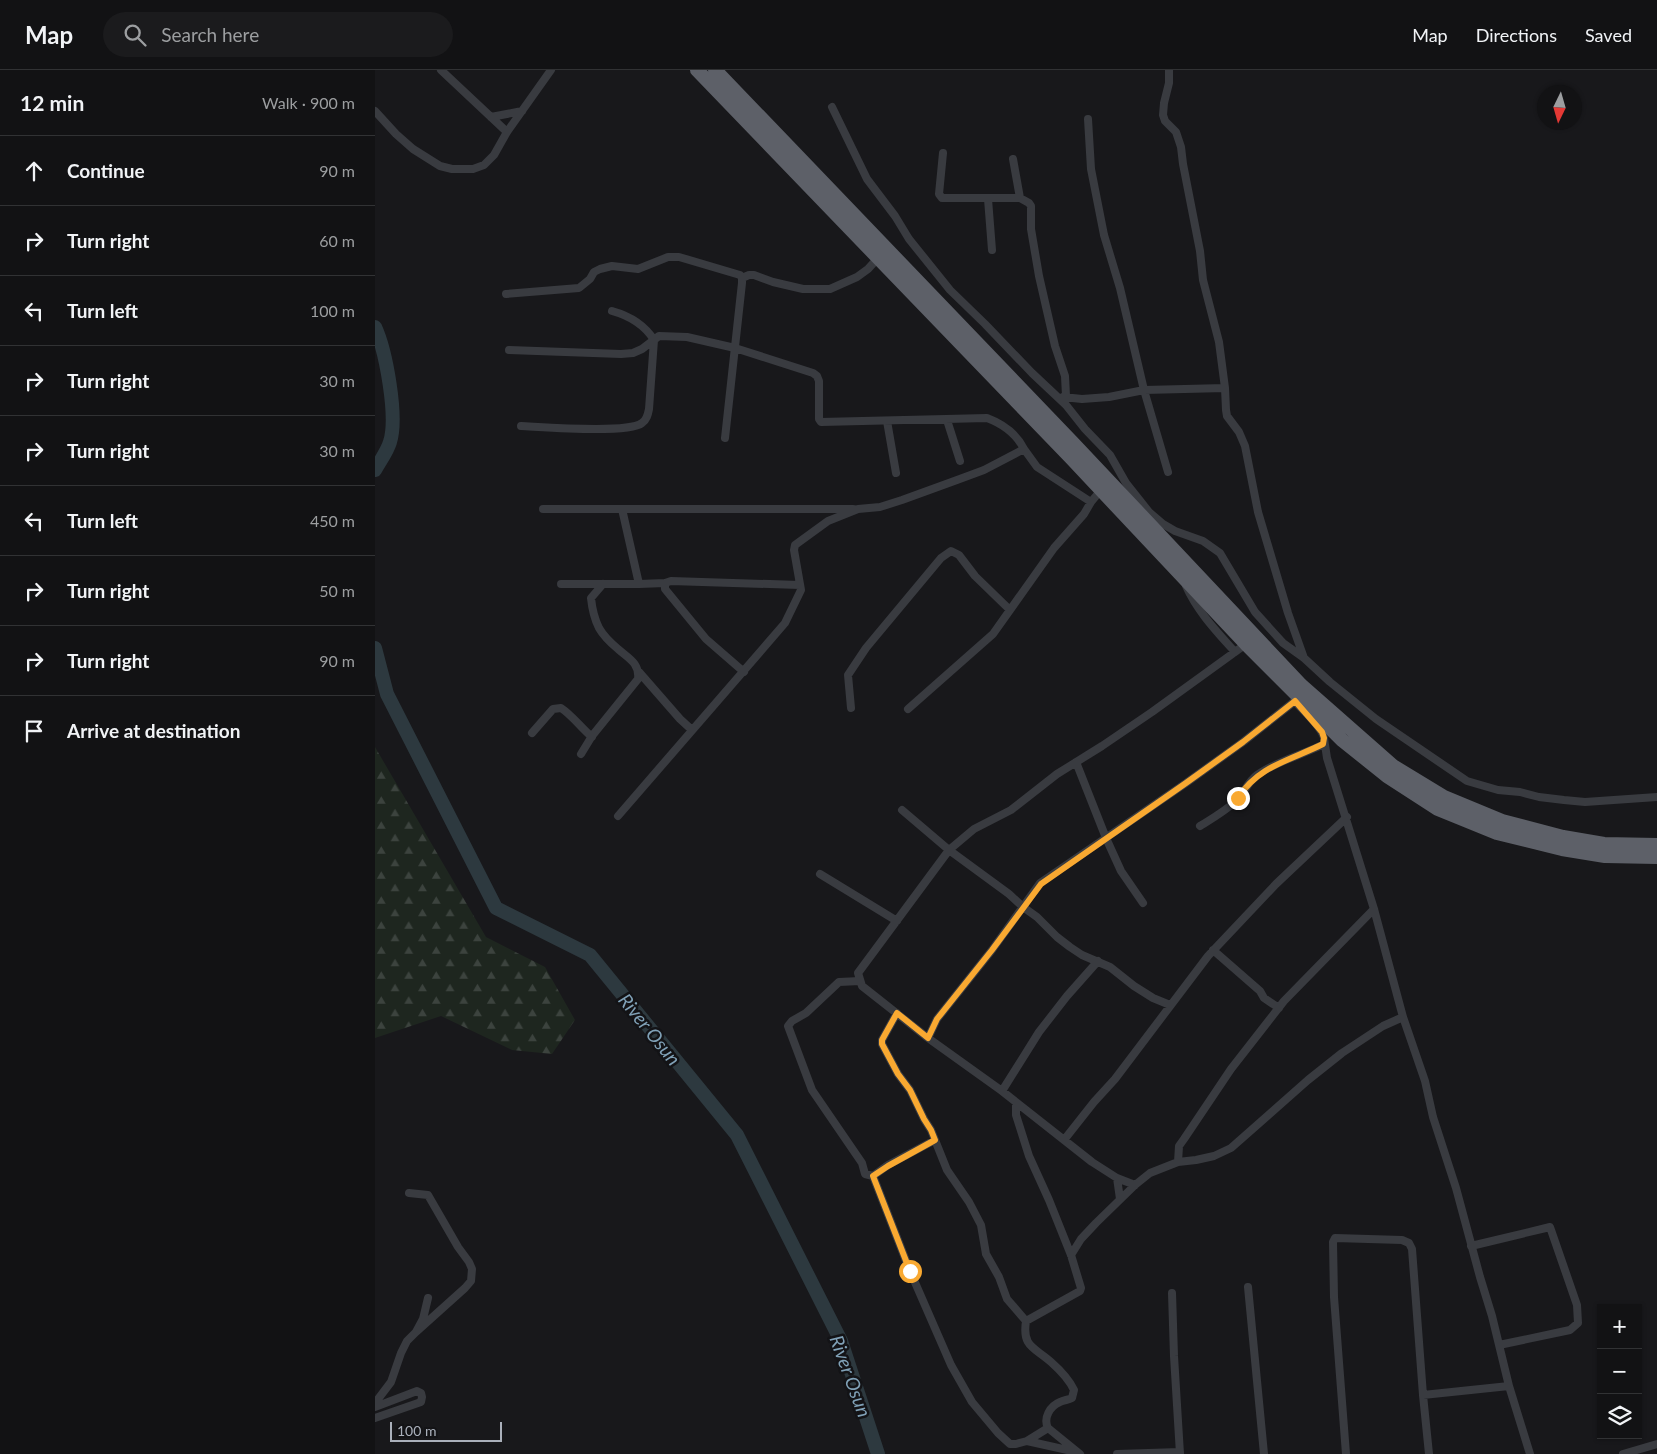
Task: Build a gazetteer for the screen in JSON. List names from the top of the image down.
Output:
{
  "water": ["River Osun"],
  "scale_bar": "100 m",
  "north": "bottom",
  "page": {
    "header": "Map",
    "search": "Search here",
    "nav": ["Map", "Directions", "Saved"],
    "heading": ["12 min", "Walk · 900 m"],
    "list": [
      ["Continue", "90 m"],
      ["Turn right", "60 m"],
      ["Turn left", "100 m"],
      ["Turn right", "30 m"],
      ["Turn right", "30 m"],
      ["Turn left", "450 m"],
      ["Turn right", "50 m"],
      ["Turn right", "90 m"],
      "Arrive at destination"
    ],
    "map_buttons": ["+", "−"],
    "scale": "100 m"
  }
}
